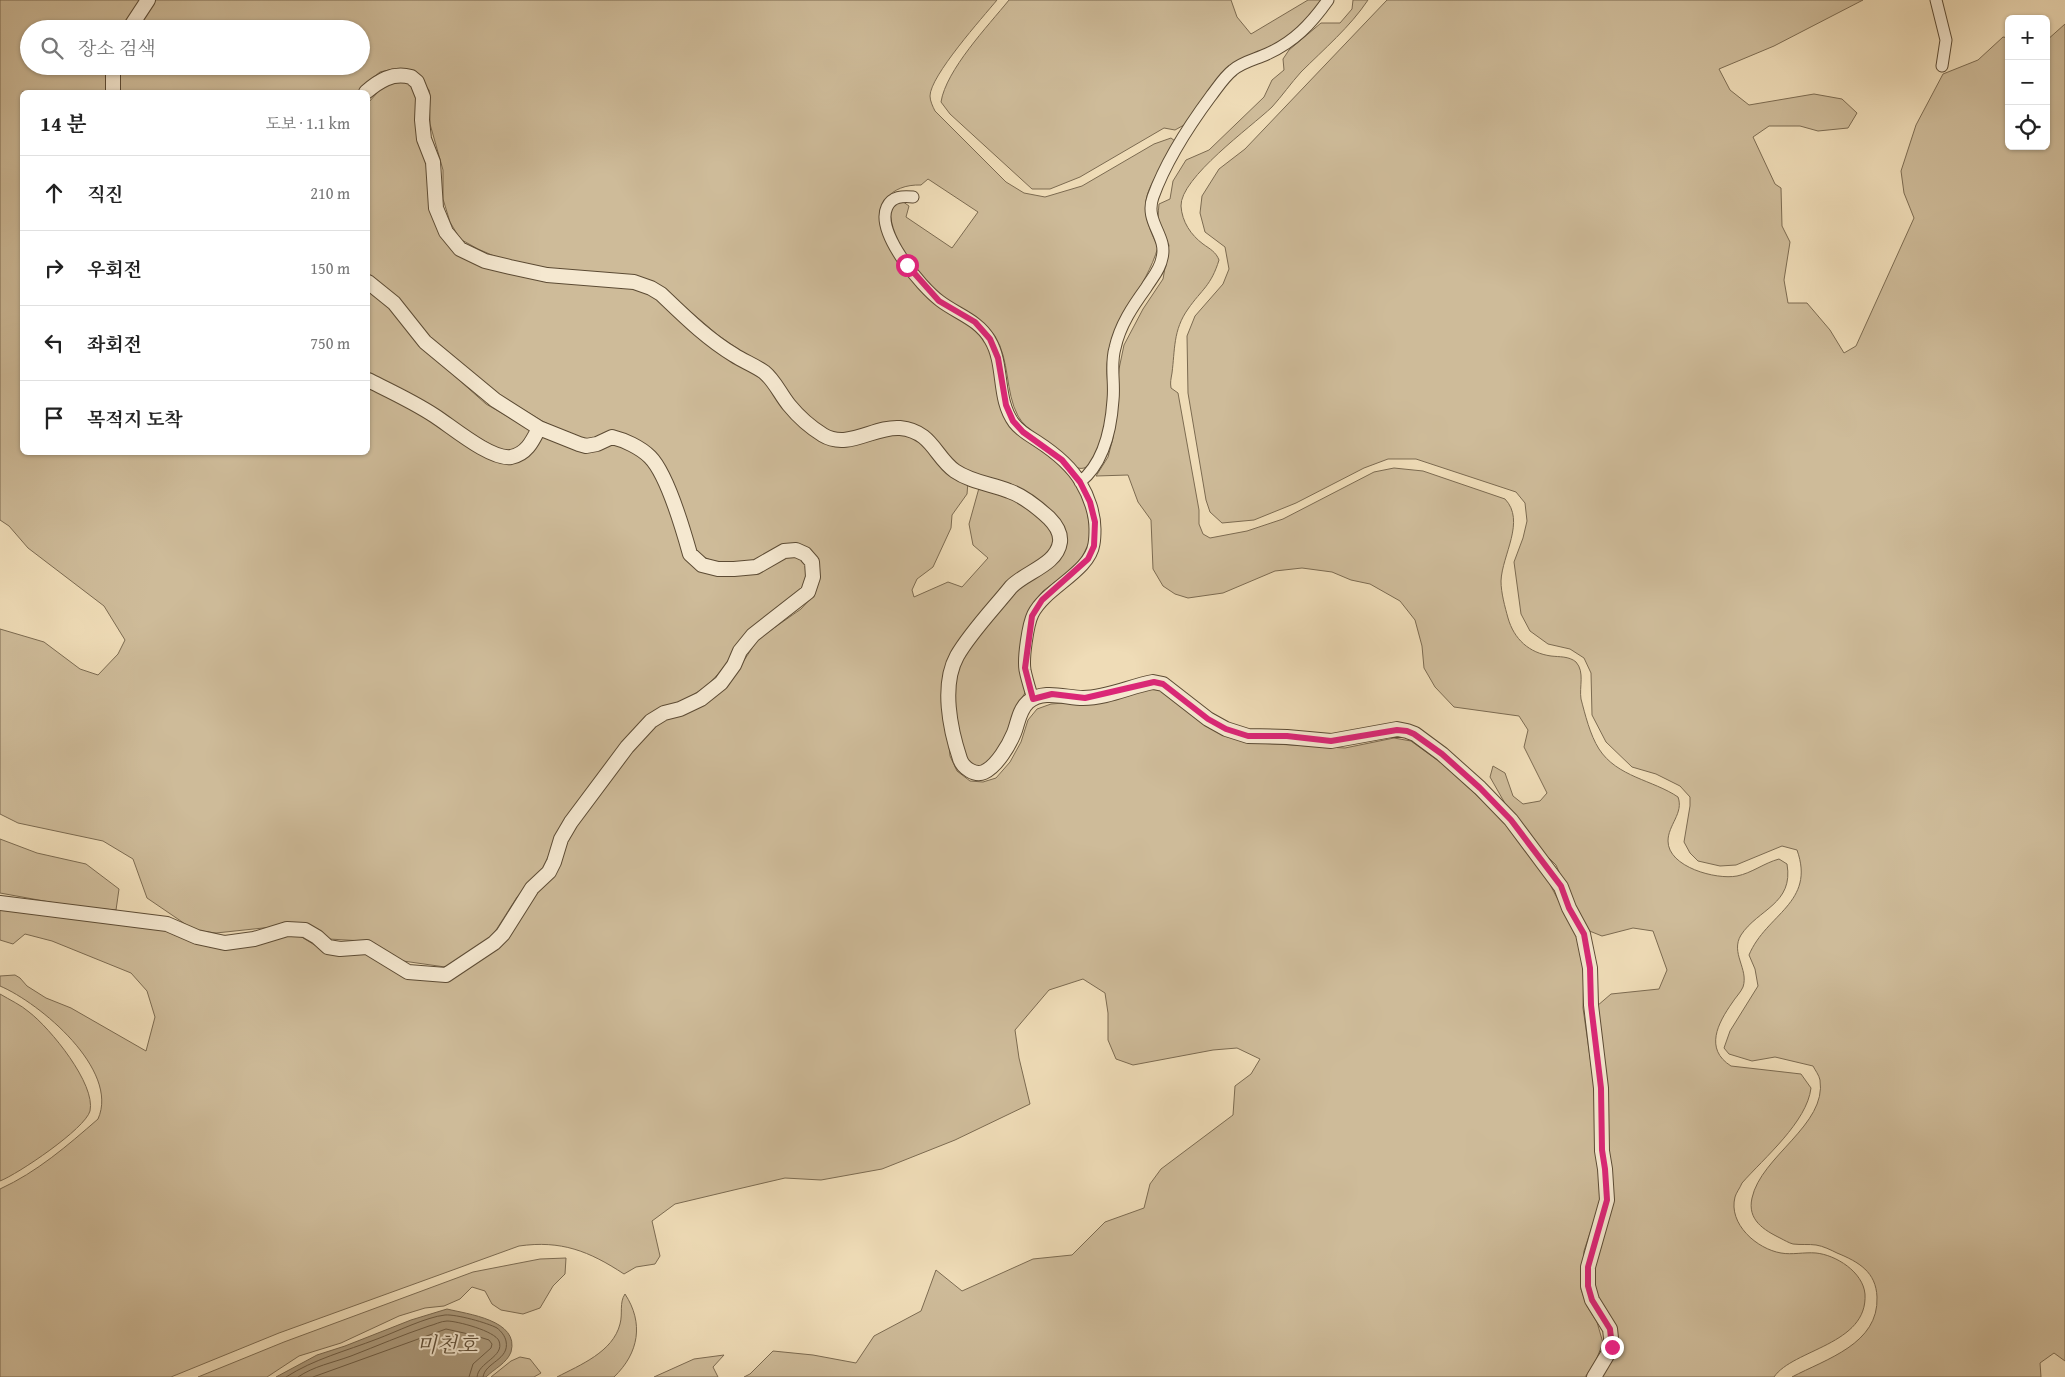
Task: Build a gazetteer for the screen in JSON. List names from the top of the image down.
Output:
{
  "water": ["미천호"],
  "page": {
    "map_buttons": ["+", "−"],
    "search": "장소 검색",
    "heading": ["14 분", "도보 · 1.1 km"],
    "list": [
      ["직진", "210 m"],
      ["우회전", "150 m"],
      ["좌회전", "750 m"],
      "목적지 도착"
    ]
  }
}
